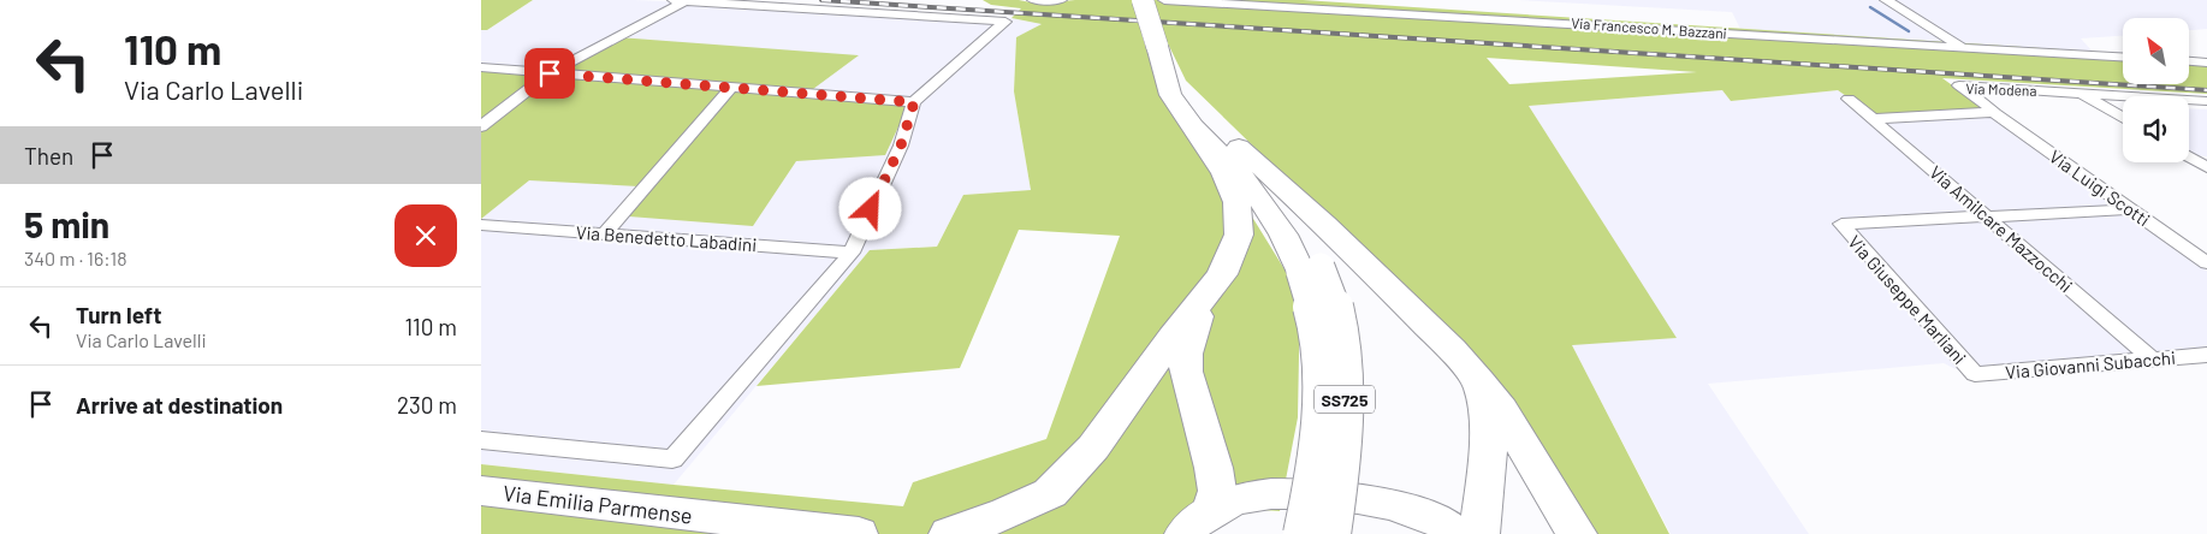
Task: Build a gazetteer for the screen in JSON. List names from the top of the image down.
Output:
{
  "streets": {
    "highway": ["SS725"],
    "main road": ["Via Emilia Parmense"],
    "street": [
      "Via Francesco M. Bazzani",
      "Via Modena",
      "Via Luigi Scotti",
      "Via Amilcare Mazzocchi",
      "Via Benedetto Labadini",
      "Via Giuseppe Marliani",
      "Via Giovanni Subacchi"
    ]
  },
  "crossings": [
    ["Via Modena", "Via Luigi Scotti"],
    ["Via Modena", "Via Amilcare Mazzocchi"],
    ["Via Amilcare Mazzocchi", "Via Giuseppe Marliani"],
    ["Via Amilcare Mazzocchi", "Via Giovanni Subacchi"],
    ["Via Giuseppe Marliani", "Via Giovanni Subacchi"]
  ],
  "north": "top left",
  "page": {
    "turn": ["110 m", "Via Carlo Lavelli"],
    "then": "Then",
    "heading": ["5 min", "340 m · 16:18"],
    "list": [
      {
        "name": "Turn left",
        "note": "Via Carlo Lavelli",
        "value": "110 m"
      },
      {
        "name": "Arrive at destination",
        "value": "230 m"
      }
    ]
  }
}
